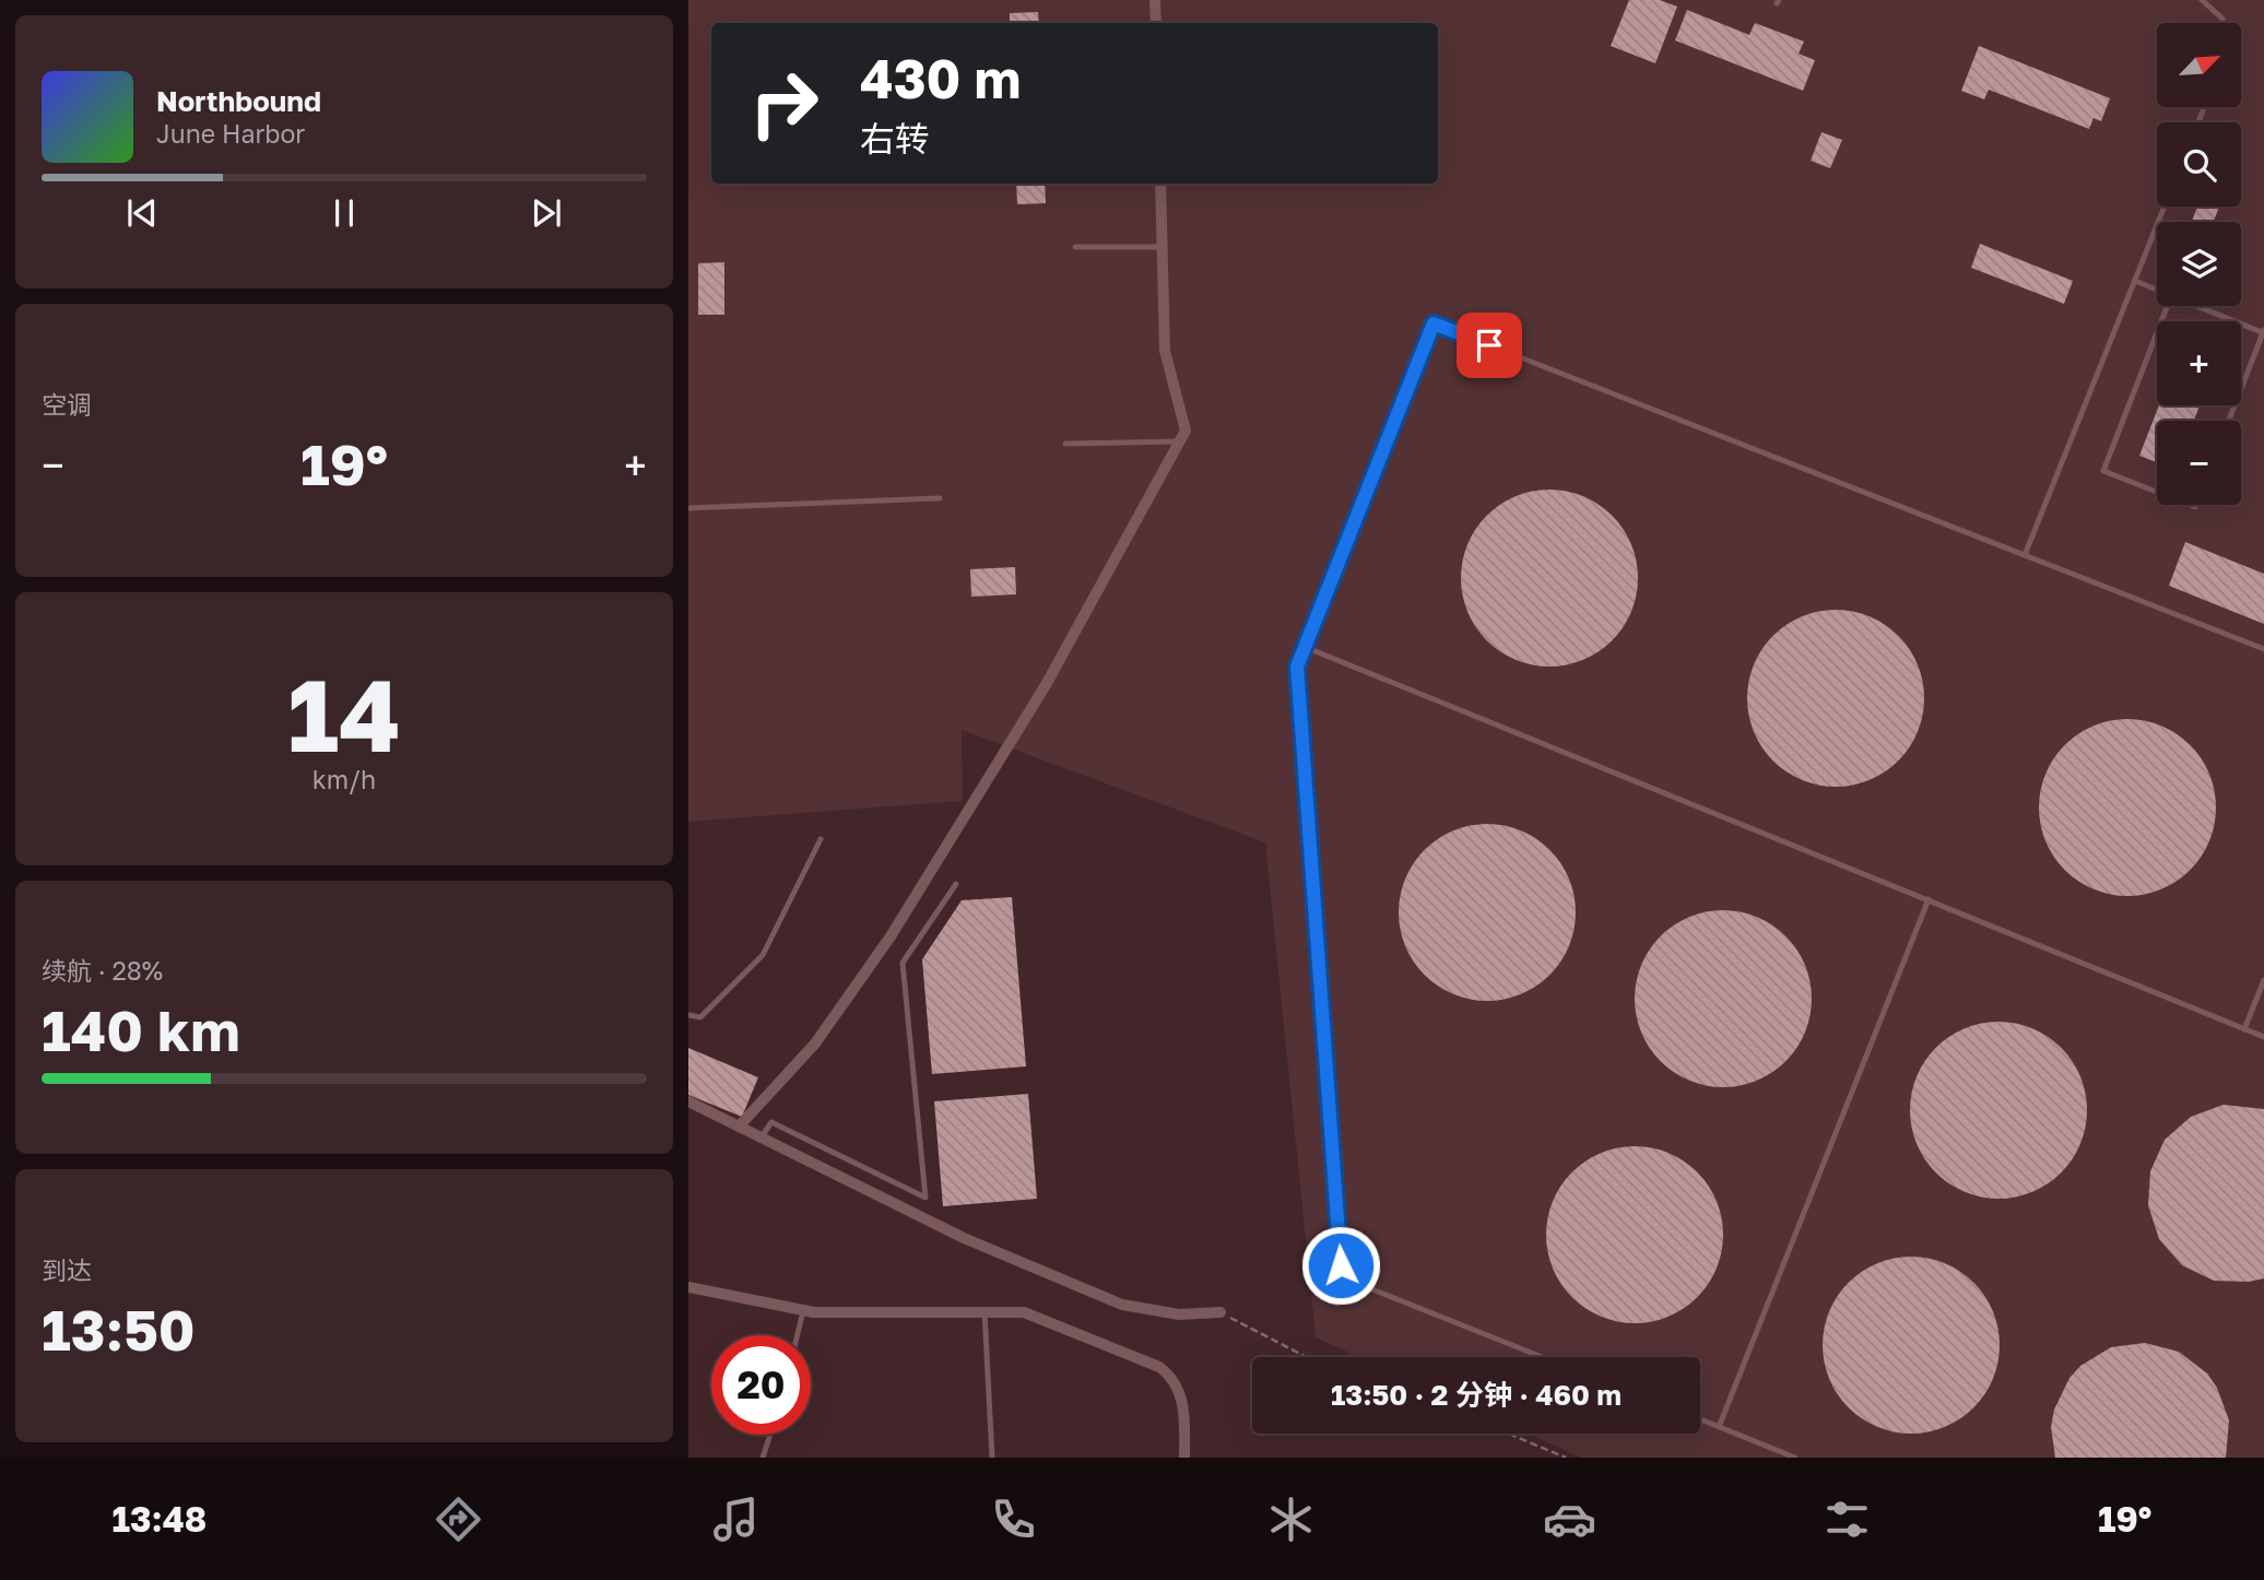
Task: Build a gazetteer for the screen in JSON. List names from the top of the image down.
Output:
{
  "north": "top right",
  "page": {
    "map_buttons": ["+", "−"],
    "turn": ["430 m", "右转"],
    "song": ["Northbound", "June Harbor"],
    "tile": [
      "空调",
      ["14", "km/h"],
      ["续航 · 28%", "140 km"],
      ["到达", "13:50"]
    ],
    "heat": ["−", "19°", "+"],
    "limit": "20",
    "trip": "13:50 · 2 分钟 · 460 m",
    "tabs": ["13:48", "19°"]
  }
}
